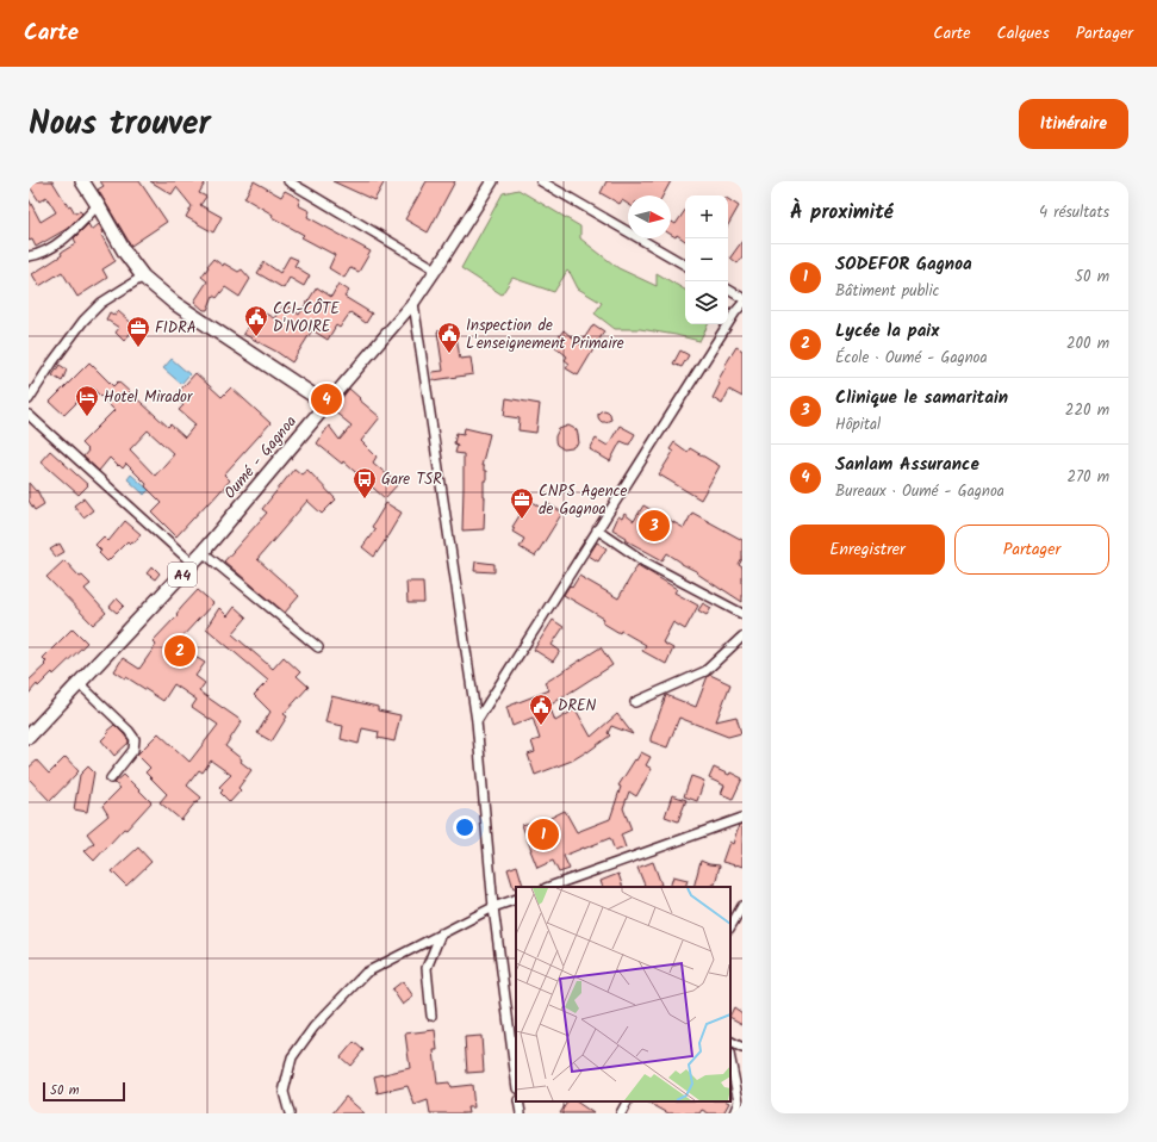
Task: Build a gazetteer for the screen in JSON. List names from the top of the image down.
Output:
{
  "streets": {
    "main road": ["Oumé - Gagnoa", "A4"]
  },
  "places": {
    "public building": ["CCI-CÔTE D'IVOIRE", "Inspection de L'enseignement Primaire", "DREN"],
    "office": ["FIDRA", "CNPS Agence de Gagnoa"],
    "hotel": ["Hotel Mirador"],
    "bus stop": ["Gare TSR"]
  },
  "scale_bar": "50 m",
  "north": "right",
  "page": {
    "header": "Carte",
    "nav": ["Carte", "Calques", "Partager"],
    "title": "Nous trouver",
    "buttons": [
      "Itinéraire",
      ["Enregistrer", "Partager"]
    ],
    "heading": ["À proximité", "4 résultats"],
    "map_buttons": ["+", "−"],
    "list": [
      {
        "mark": "1",
        "name": "SODEFOR Gagnoa",
        "note": "Bâtiment public",
        "value": "50 m"
      },
      {
        "mark": "2",
        "name": "Lycée la paix",
        "note": "École · Oumé - Gagnoa",
        "value": "200 m"
      },
      {
        "mark": "3",
        "name": "Clinique le samaritain",
        "note": "Hôpital",
        "value": "220 m"
      },
      {
        "mark": "4",
        "name": "Sanlam Assurance",
        "note": "Bureaux · Oumé - Gagnoa",
        "value": "270 m"
      }
    ],
    "pins": [
      "4",
      "3",
      "2",
      "1"
    ],
    "scale": "50 m"
  }
}
